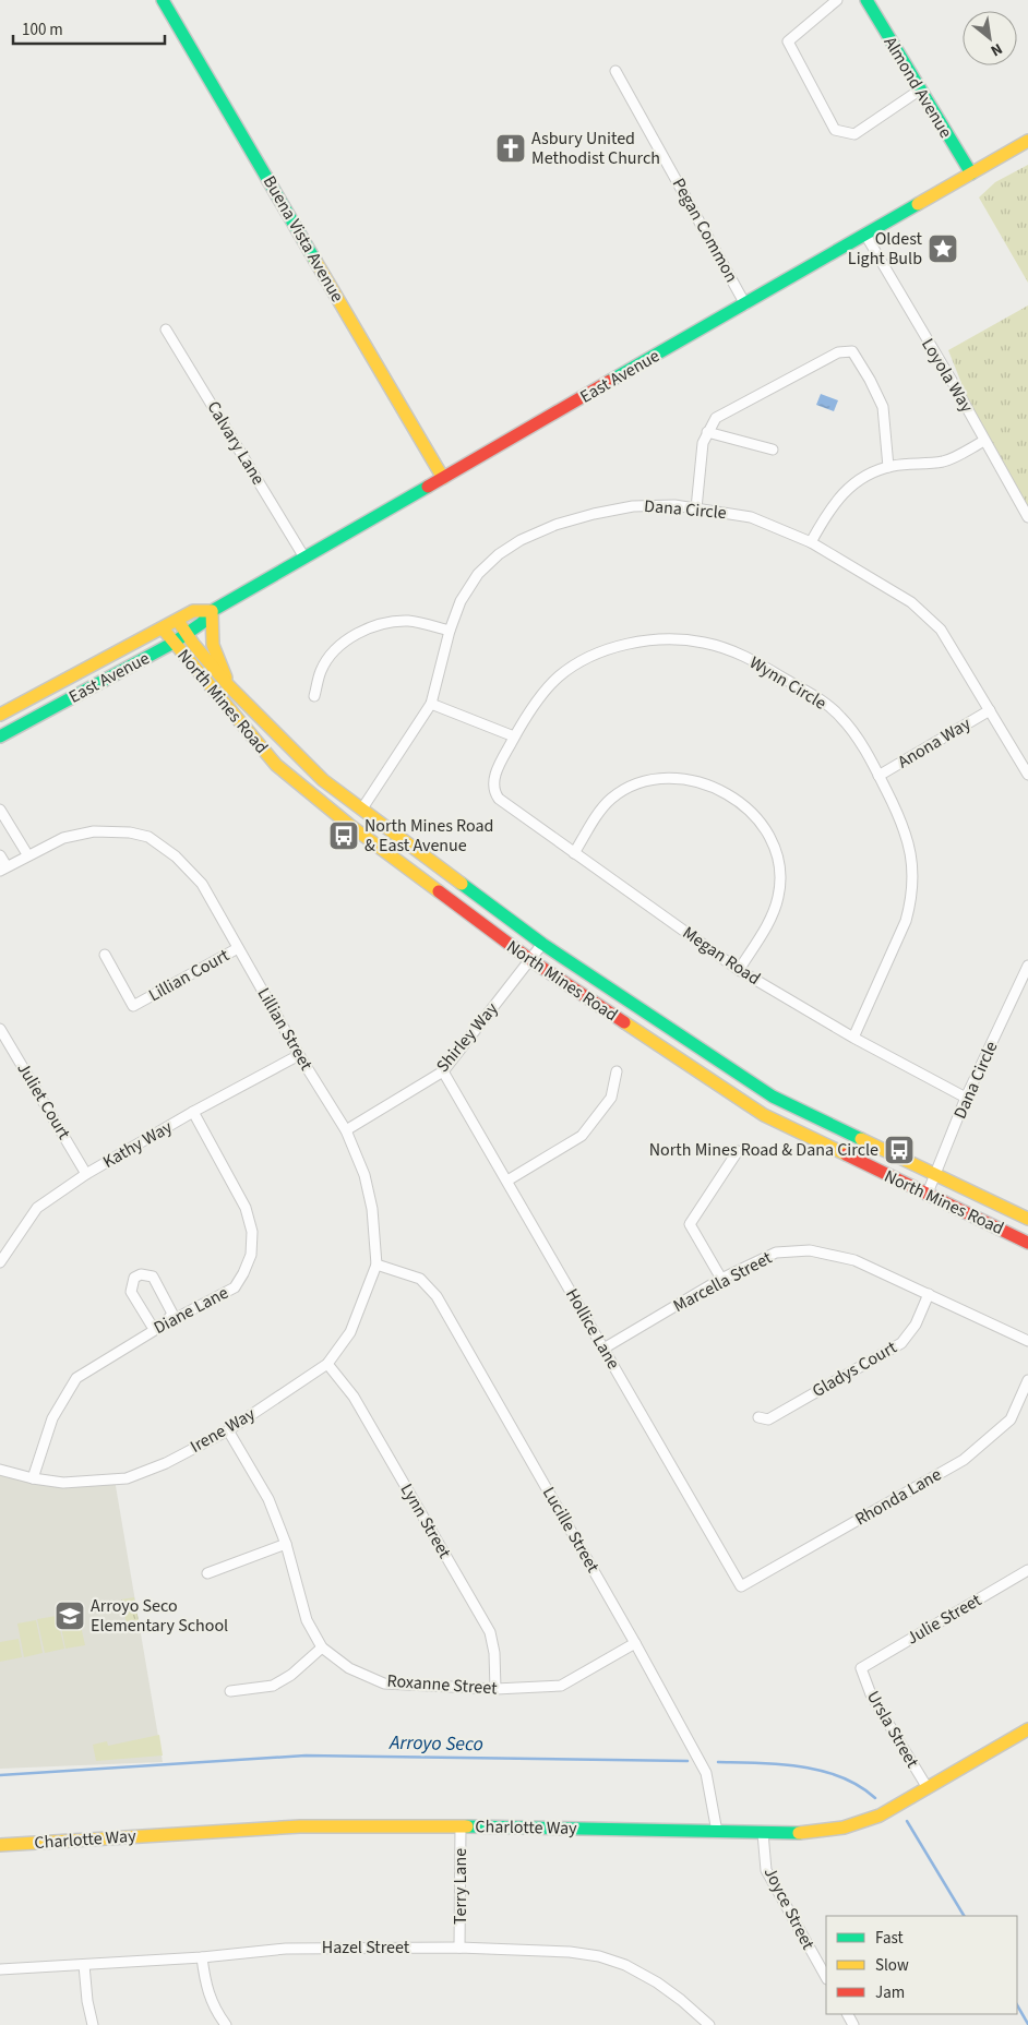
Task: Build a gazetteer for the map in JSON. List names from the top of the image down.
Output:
{
  "streets": {
    "main road": [
      "Almond Avenue",
      "Buena Vista Avenue",
      "East Avenue",
      "North Mines Road",
      "Charlotte Way"
    ],
    "street": [
      "Pegan Common",
      "Loyola Way",
      "Calvary Lane",
      "Dana Circle",
      "Wynn Circle",
      "Anona Way",
      "Megan Road",
      "Lillian Court",
      "Lillian Street",
      "Shirley Way",
      "Juliet Court",
      "Kathy Way",
      "Marcella Street",
      "Diane Lane",
      "Hollice Lane",
      "Gladys Court",
      "Irene Way",
      "Rhonda Lane",
      "Lynn Street",
      "Lucille Street",
      "Julie Street",
      "Roxanne Street",
      "Ursla Street",
      "Terry Lane",
      "Joyce Street",
      "Hazel Street"
    ]
  },
  "crossings": [
    ["Almond Avenue", "East Avenue"],
    ["Pegan Common", "East Avenue"],
    ["Buena Vista Avenue", "East Avenue"],
    ["Loyola Way", "East Avenue"],
    ["East Avenue", "Calvary Lane"],
    ["East Avenue", "North Mines Road"],
    ["Dana Circle", "North Mines Road"],
    ["Dana Circle", "Anona Way"],
    ["Dana Circle", "Megan Road"],
    ["Wynn Circle", "Anona Way"],
    ["Wynn Circle", "Megan Road"],
    ["North Mines Road", "Shirley Way"],
    ["Lillian Court", "Lillian Street"],
    ["Lillian Street", "Shirley Way"],
    ["Lillian Street", "Kathy Way"],
    ["Lillian Street", "Irene Way"],
    ["Lillian Street", "Lucille Street"],
    ["Shirley Way", "Hollice Lane"],
    ["Juliet Court", "Kathy Way"],
    ["Kathy Way", "Diane Lane"],
    ["Marcella Street", "Hollice Lane"],
    ["Marcella Street", "Gladys Court"],
    ["Diane Lane", "Irene Way"],
    ["Hollice Lane", "Rhonda Lane"],
    ["Irene Way", "Lynn Street"],
    ["Irene Way", "Lucille Street"],
    ["Irene Way", "Roxanne Street"],
    ["Lynn Street", "Roxanne Street"],
    ["Lucille Street", "Roxanne Street"],
    ["Lucille Street", "Charlotte Way"],
    ["Julie Street", "Ursla Street"],
    ["Ursla Street", "Charlotte Way"],
    ["Charlotte Way", "Terry Lane"],
    ["Charlotte Way", "Joyce Street"],
    ["Terry Lane", "Hazel Street"]
  ],
  "water": ["Arroyo Seco"],
  "places": {
    "church": ["Asbury United Methodist Church"],
    "place": ["Oldest Light Bulb"],
    "bus stop": ["North Mines Road & East Avenue", "North Mines Road & Dana Circle"],
    "school or university": ["Arroyo Seco Elementary School"]
  },
  "legend": ["Fast", "Slow", "Jam"],
  "scale_bar": "100 m",
  "north": "bottom right"
}
